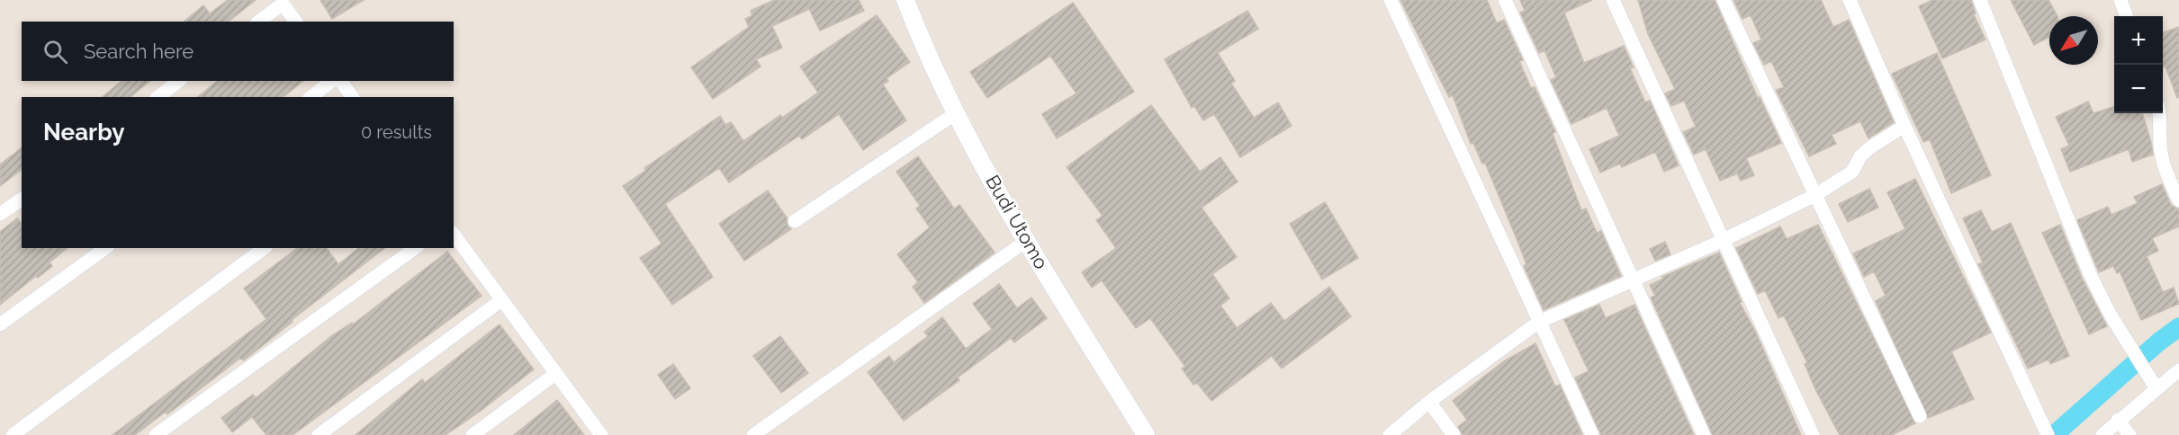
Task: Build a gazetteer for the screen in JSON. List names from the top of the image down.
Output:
{
  "streets": {
    "street": ["Budi Utomo"]
  },
  "north": "bottom left",
  "page": {
    "map_buttons": ["+", "−"],
    "search": "Search here",
    "heading": ["Nearby", "0 results"]
  }
}
